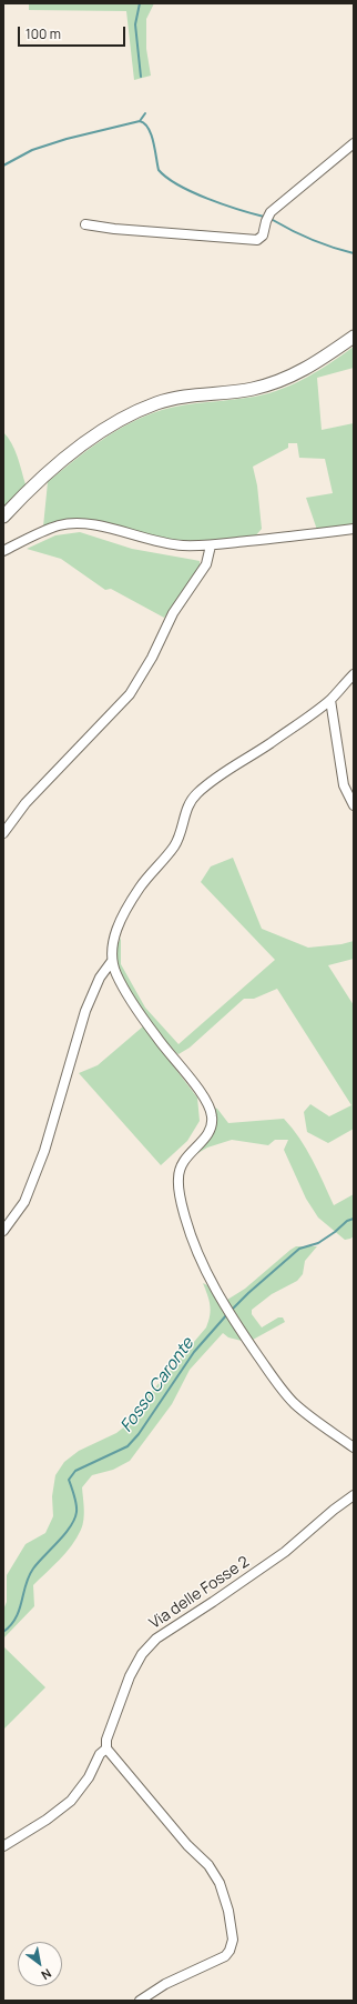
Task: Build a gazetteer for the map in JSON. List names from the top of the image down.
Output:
{
  "streets": {
    "street": ["Via delle Fosse 2"]
  },
  "water": ["Fosso Caronte"],
  "scale_bar": "100 m",
  "north": "bottom right"
}
